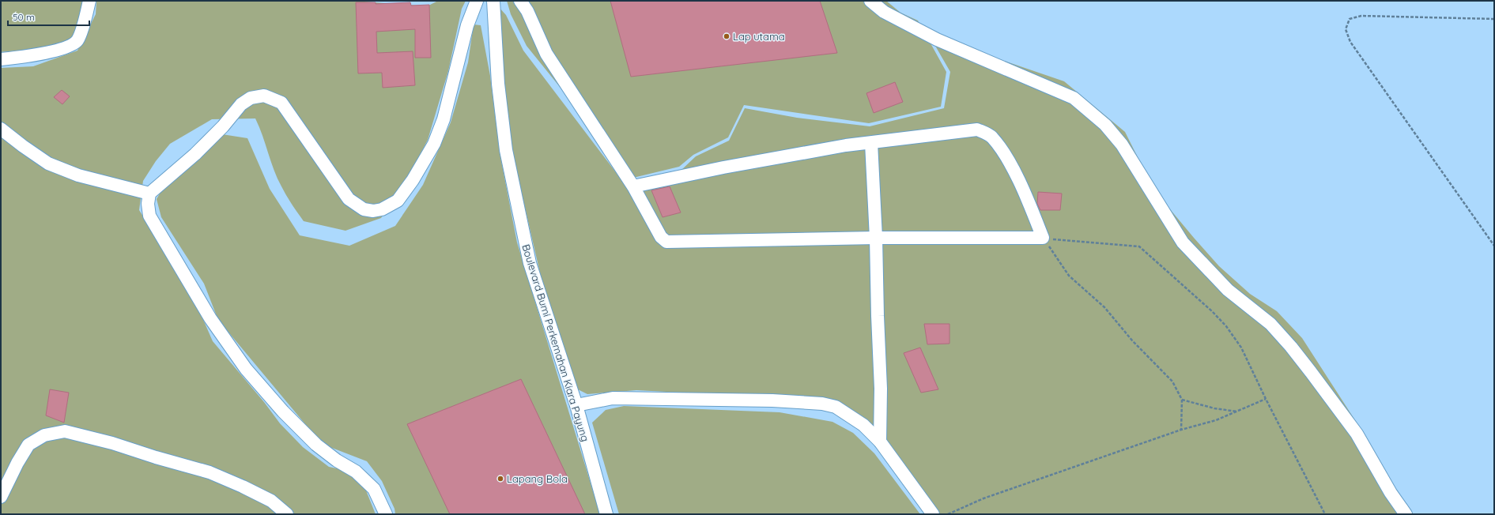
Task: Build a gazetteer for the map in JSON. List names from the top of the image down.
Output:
{
  "streets": {
    "street": ["Boulevard Bumi Perkemahan Kiara Payung"]
  },
  "places": ["Lap utama", "Lapang Bola"],
  "scale_bar": "50 m"
}
